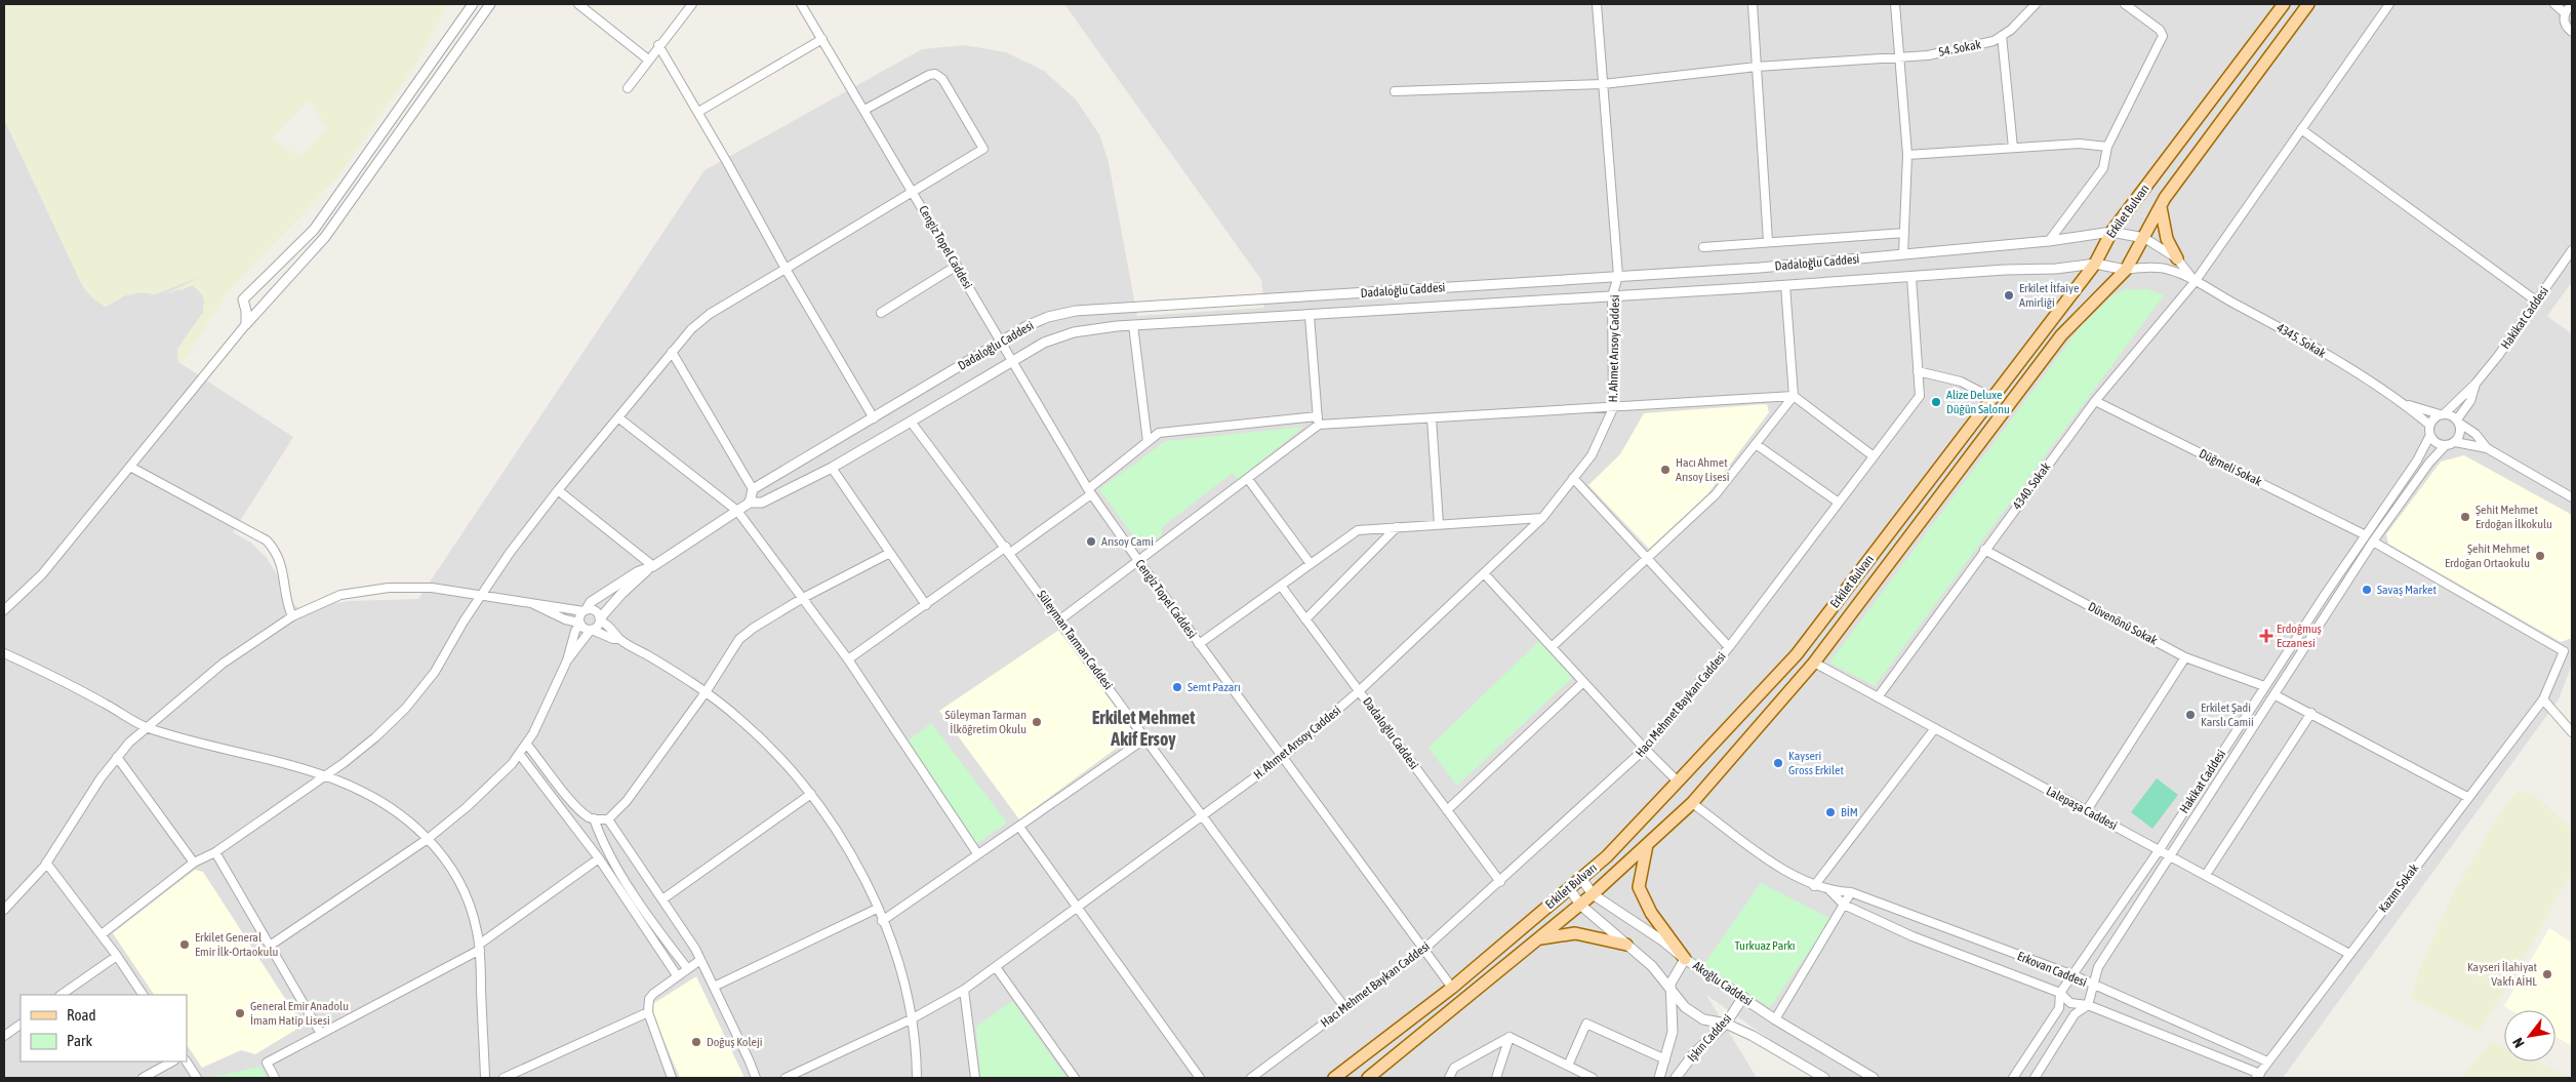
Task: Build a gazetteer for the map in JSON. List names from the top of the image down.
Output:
{
  "streets": {
    "main road": ["Erkilet Bulvarı"],
    "street": [
      "54. Sokak",
      "Cengiz Topel Caddesi",
      "Dadaloğlu Caddesi",
      "Hakikat Caddesi",
      "4345. Sokak",
      "H. Ahmet Arısoy Caddesi",
      "Düğmeli Sokak",
      "4340. Sokak",
      "Düvenönü Sokak",
      "Süleyman Tarman Caddesi",
      "Hacı Mehmet Baykan Caddesi",
      "Lalepaşa Caddesi",
      "Kazım Sokak",
      "Erkovan Caddesi",
      "Akoğlu Caddesi",
      "Işkın Caddesi"
    ]
  },
  "crossings": [
    ["Erkilet Bulvarı", "Cengiz Topel Caddesi"],
    ["Erkilet Bulvarı", "Dadaloğlu Caddesi"],
    ["Erkilet Bulvarı", "4345. Sokak"],
    ["Erkilet Bulvarı", "Lalepaşa Caddesi"],
    ["Erkilet Bulvarı", "Erkovan Caddesi"],
    ["Erkilet Bulvarı", "Akoğlu Caddesi"],
    ["Cengiz Topel Caddesi", "Dadaloğlu Caddesi"],
    ["Cengiz Topel Caddesi", "H. Ahmet Arısoy Caddesi"],
    ["Cengiz Topel Caddesi", "Hacı Mehmet Baykan Caddesi"],
    ["Dadaloğlu Caddesi", "4345. Sokak"],
    ["Dadaloğlu Caddesi", "H. Ahmet Arısoy Caddesi"],
    ["Dadaloğlu Caddesi", "Süleyman Tarman Caddesi"],
    ["Dadaloğlu Caddesi", "Hacı Mehmet Baykan Caddesi"],
    ["Hakikat Caddesi", "4345. Sokak"],
    ["Hakikat Caddesi", "Düğmeli Sokak"],
    ["Hakikat Caddesi", "Düvenönü Sokak"],
    ["Hakikat Caddesi", "Lalepaşa Caddesi"],
    ["Hakikat Caddesi", "Erkovan Caddesi"],
    ["4345. Sokak", "4340. Sokak"],
    ["H. Ahmet Arısoy Caddesi", "Süleyman Tarman Caddesi"],
    ["Düğmeli Sokak", "4340. Sokak"],
    ["4340. Sokak", "Düvenönü Sokak"],
    ["4340. Sokak", "Lalepaşa Caddesi"],
    ["Süleyman Tarman Caddesi", "Hacı Mehmet Baykan Caddesi"],
    ["Lalepaşa Caddesi", "Kazım Sokak"],
    ["Kazım Sokak", "Erkovan Caddesi"],
    ["Akoğlu Caddesi", "Işkın Caddesi"]
  ],
  "districts": ["Erkilet Mehmet Akif Ersoy"],
  "parks": ["Turkuaz Parkı"],
  "places": {
    "other": [
      "Erkilet İtfaiye Amirliği",
      "Alize Deluxe Düğün Salonu",
      "Hacı Ahmet Arısoy Lisesi",
      "Şehit Mehmet Erdoğan İlkokulu",
      "Arısoy Cami",
      "Şehit Mehmet Erdoğan Ortaokulu",
      "Savaş Market",
      "Semt Pazarı",
      "Erkilet Şadi Karslı Camii",
      "Süleyman Tarman İlköğretim Okulu",
      "Kayseri Gross Erkilet",
      "BİM",
      "Erkilet General Emir İlk-Ortaokulu",
      "Kayseri İlahiyat Vakfı AİHL",
      "General Emir Anadolu İmam Hatip Lisesi",
      "Doğuş Koleji"
    ],
    "health": ["Erdoğmuş Eczanesi"]
  },
  "legend": ["Road", "Park"],
  "north": "bottom left"
}
